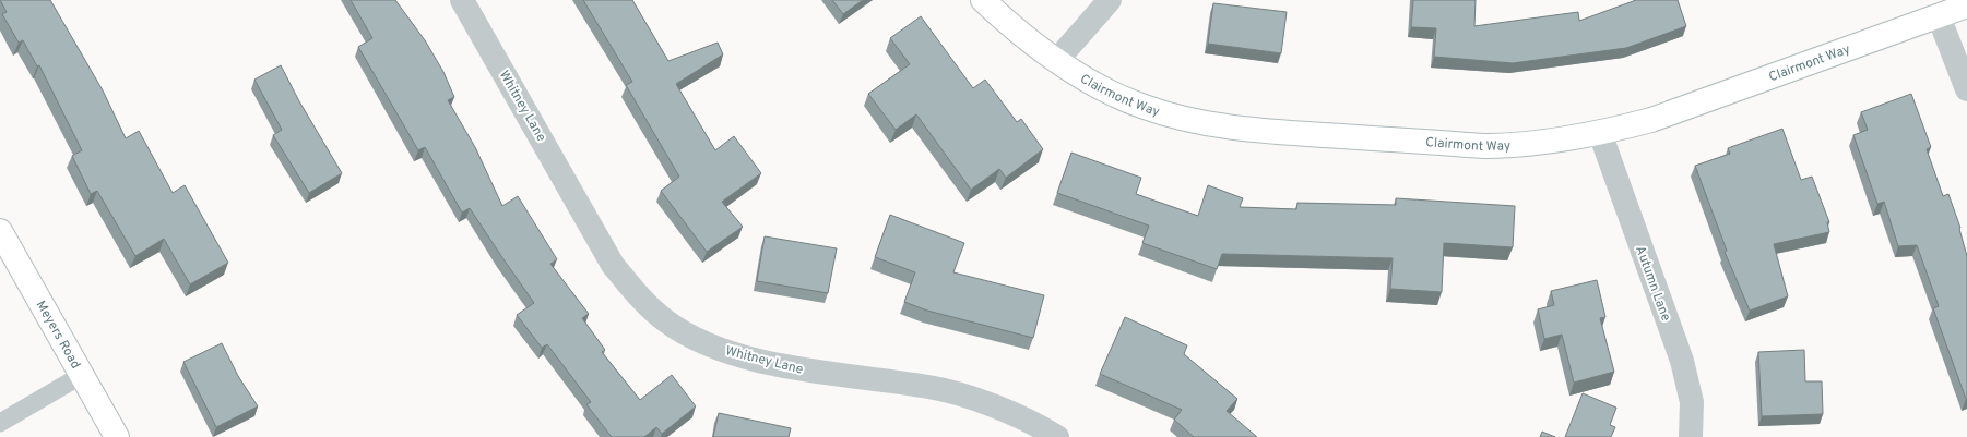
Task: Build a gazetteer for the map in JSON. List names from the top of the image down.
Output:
{
  "streets": {
    "street": [
      "Clairmont Way",
      "Whitney Lane",
      "Autumn Lane",
      "Meyers Road"
    ]
  },
  "crossings": [
    ["Clairmont Way", "Autumn Lane"]
  ]
}
